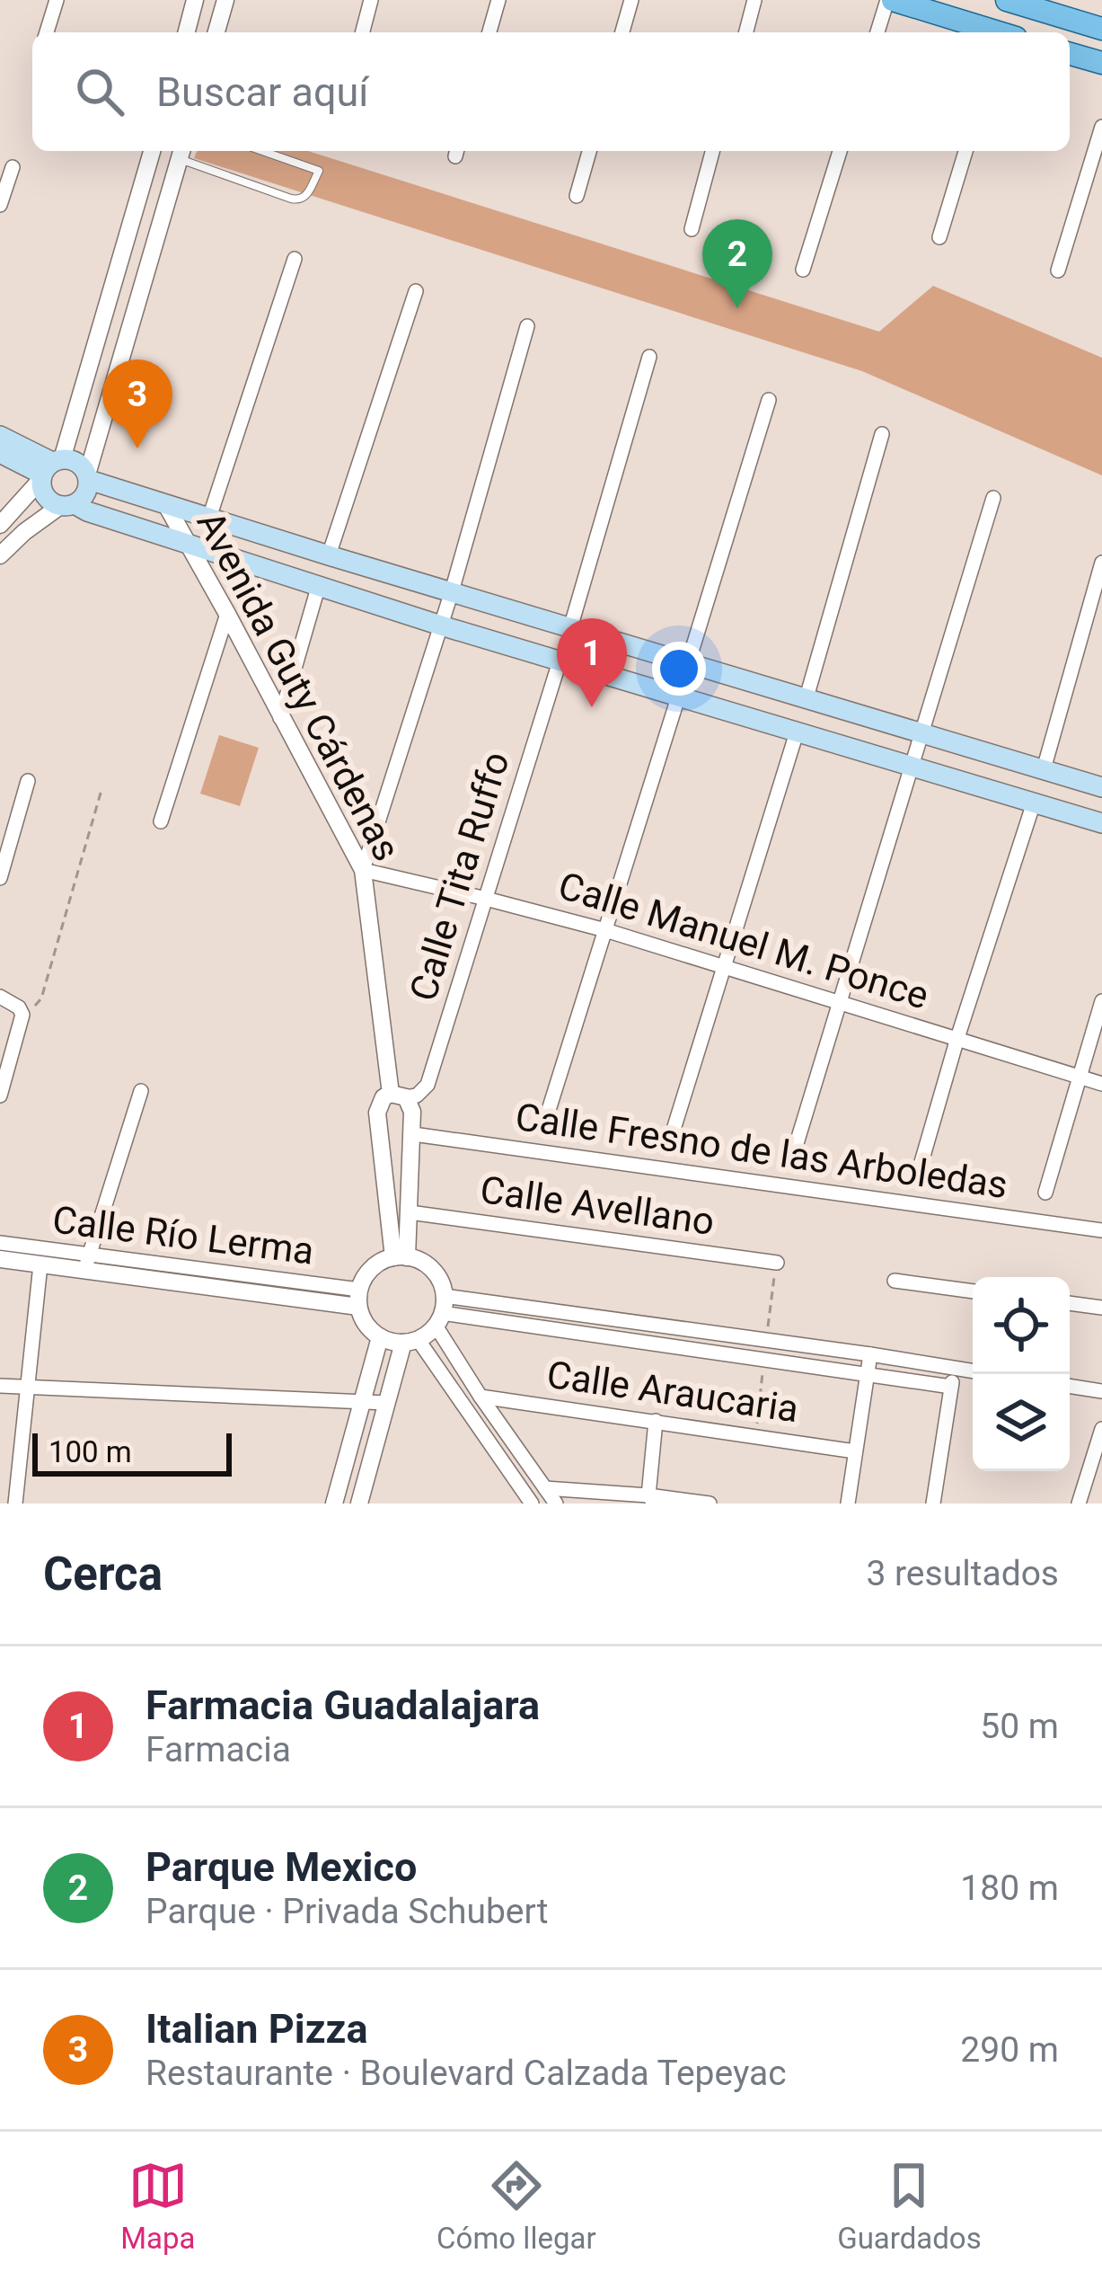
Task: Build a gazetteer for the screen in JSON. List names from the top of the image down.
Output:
{
  "streets": {
    "street": [
      "Avenida Guty Cárdenas",
      "Calle Tita Ruffo",
      "Calle Manuel M. Ponce",
      "Calle Fresno de las Arboledas",
      "Calle Avellano",
      "Calle Río Lerma",
      "Calle Araucaria"
    ]
  },
  "crossings": [
    ["Avenida Guty Cárdenas", "Calle Tita Ruffo"],
    ["Avenida Guty Cárdenas", "Calle Manuel M. Ponce"],
    ["Avenida Guty Cárdenas", "Calle Fresno de las Arboledas"],
    ["Avenida Guty Cárdenas", "Calle Avellano"],
    ["Avenida Guty Cárdenas", "Calle Río Lerma"],
    ["Calle Tita Ruffo", "Calle Manuel M. Ponce"]
  ],
  "scale_bar": "100 m",
  "page": {
    "search": "Buscar aquí",
    "pins": ["2", "3", "1"],
    "scale": "100 m",
    "heading": ["Cerca", "3 resultados"],
    "list": [
      {
        "mark": "1",
        "name": "Farmacia Guadalajara",
        "note": "Farmacia",
        "value": "50 m"
      },
      {
        "mark": "2",
        "name": "Parque Mexico",
        "note": "Parque · Privada Schubert",
        "value": "180 m"
      },
      {
        "mark": "3",
        "name": "Italian Pizza",
        "note": "Restaurante · Boulevard Calzada Tepeyac",
        "value": "290 m"
      }
    ],
    "nav": ["Mapa", "Cómo llegar", "Guardados"]
  }
}
